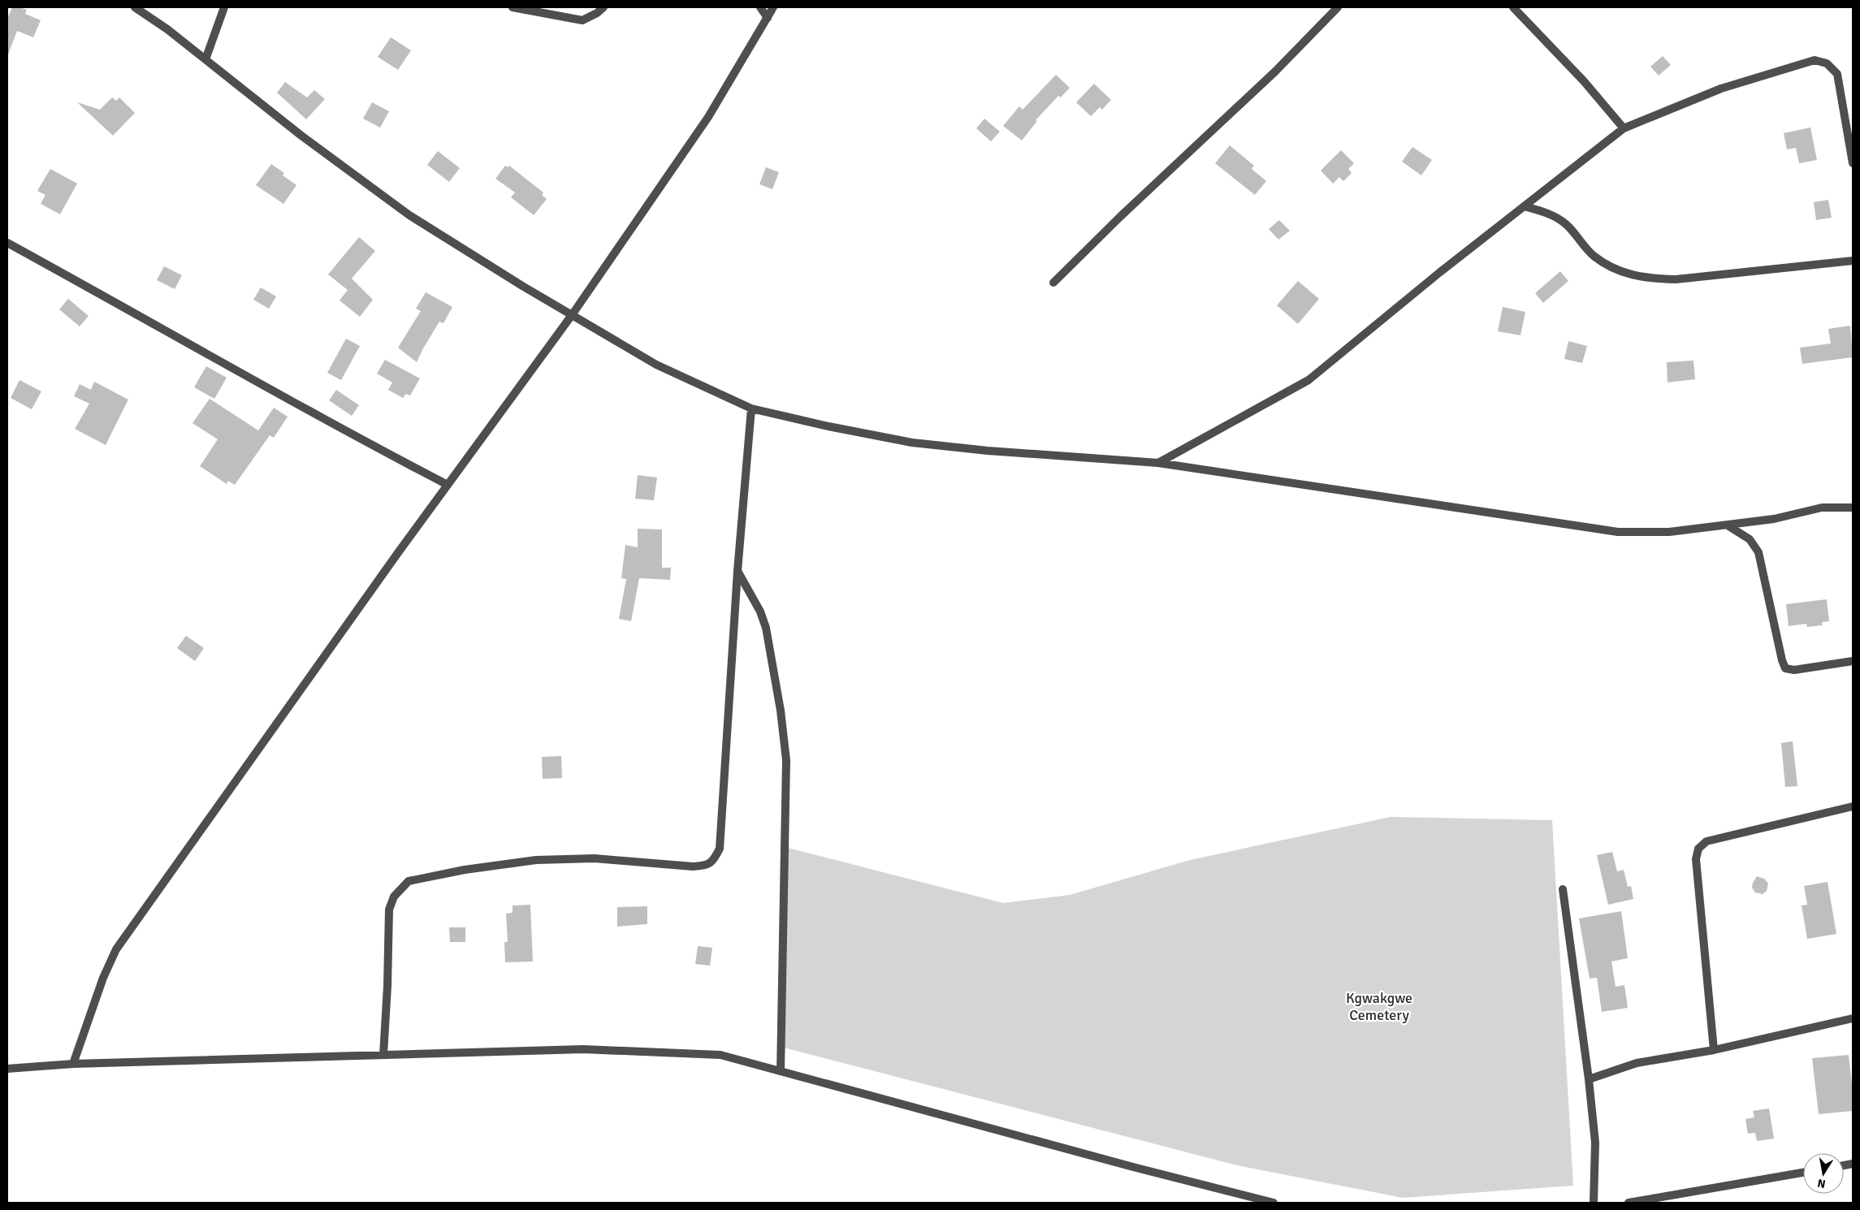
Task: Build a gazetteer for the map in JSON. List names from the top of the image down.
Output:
{
  "parks": ["Kgwakgwe Cemetery"],
  "north": "bottom"
}
